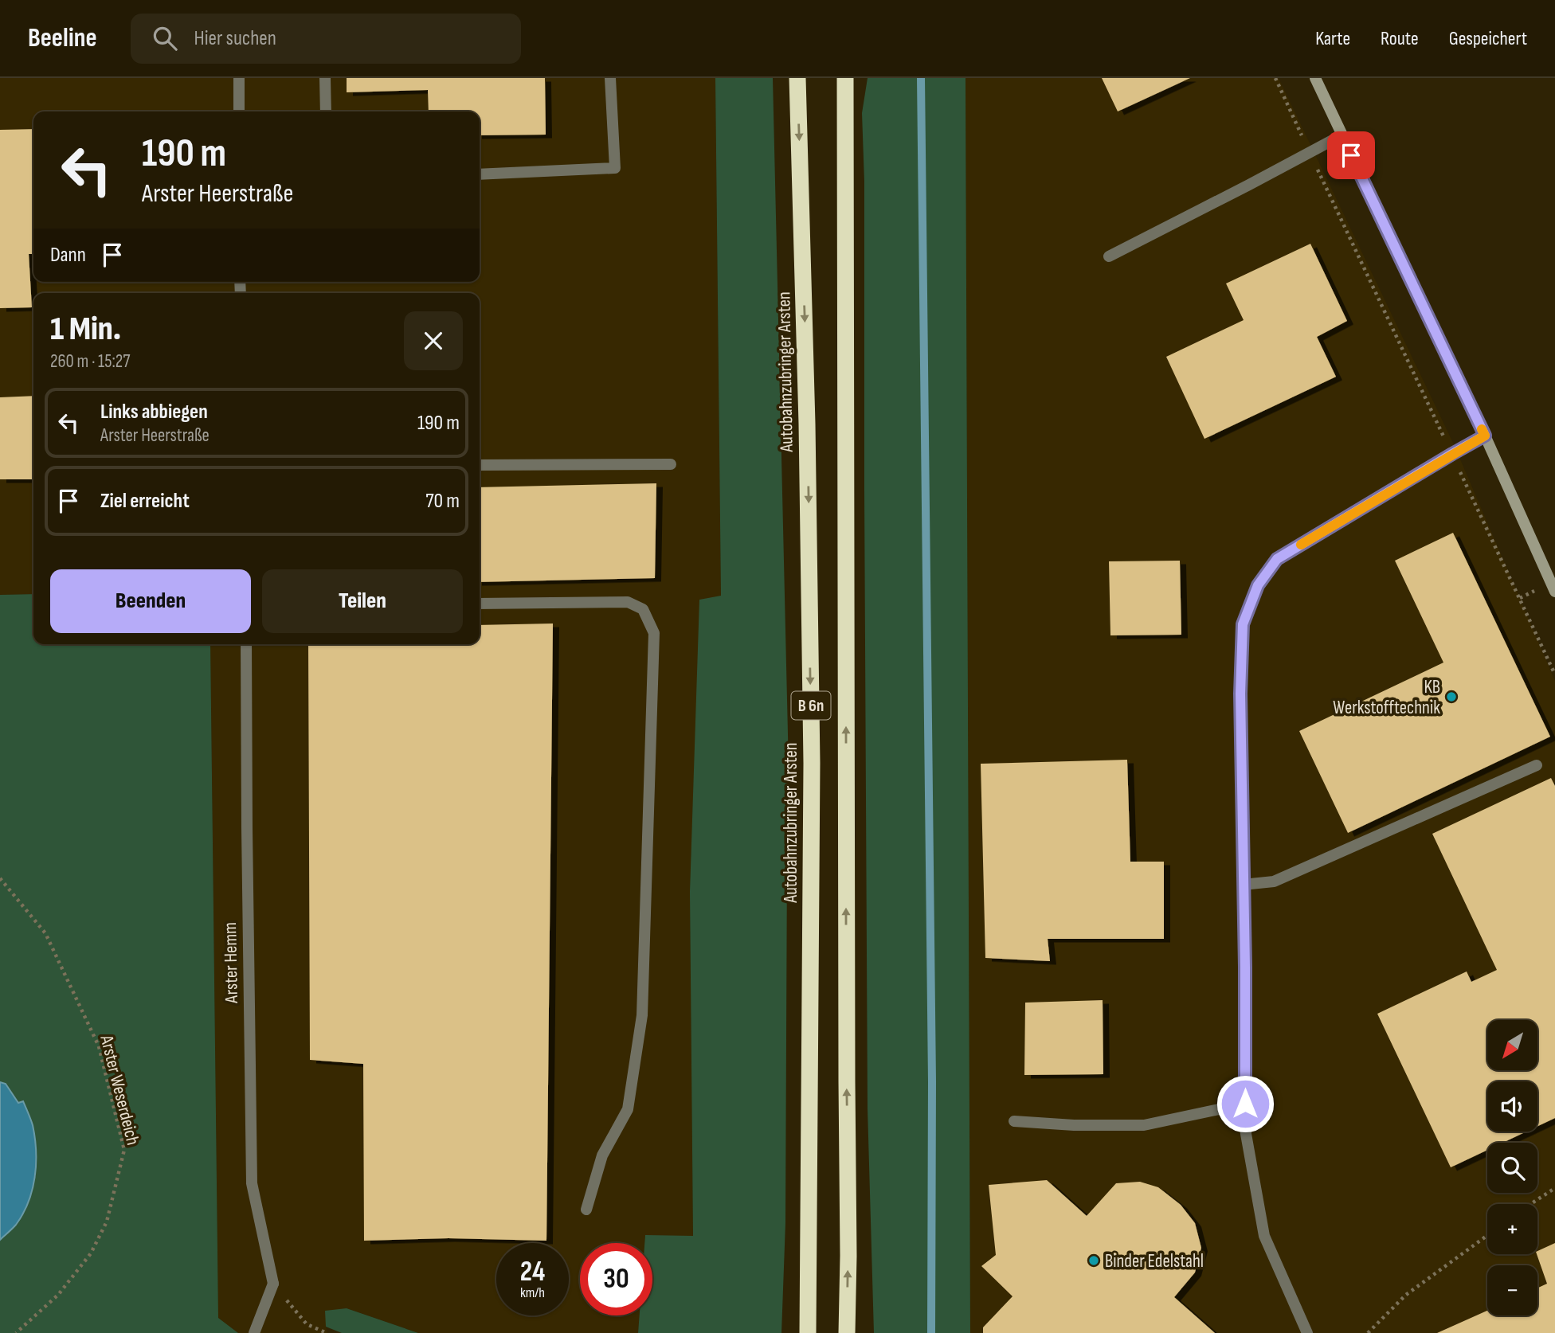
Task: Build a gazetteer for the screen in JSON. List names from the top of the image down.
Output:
{
  "streets": {
    "highway": ["Autobahnzubringer Arsten", "B 6n"],
    "street": ["Arster Hemm"],
    "path": ["Arster Weserdeich"]
  },
  "places": ["KB Werkstofftechnik", "Binder Edelstahl"],
  "north": "bottom left",
  "page": {
    "header": "Beeline",
    "search": "Hier suchen",
    "nav": ["Karte", "Route", "Gespeichert"],
    "turn": ["190 m", "Arster Heerstraße"],
    "then": "Dann",
    "heading": ["1 Min.", "260 m · 15:27"],
    "list": [
      {
        "name": "Links abbiegen",
        "note": "Arster Heerstraße",
        "value": "190 m"
      },
      {
        "name": "Ziel erreicht",
        "value": "70 m"
      }
    ],
    "buttons": ["Beenden", "Teilen"],
    "map_buttons": ["+", "−"],
    "speed": "24 km/h",
    "limit": "30"
  }
}
